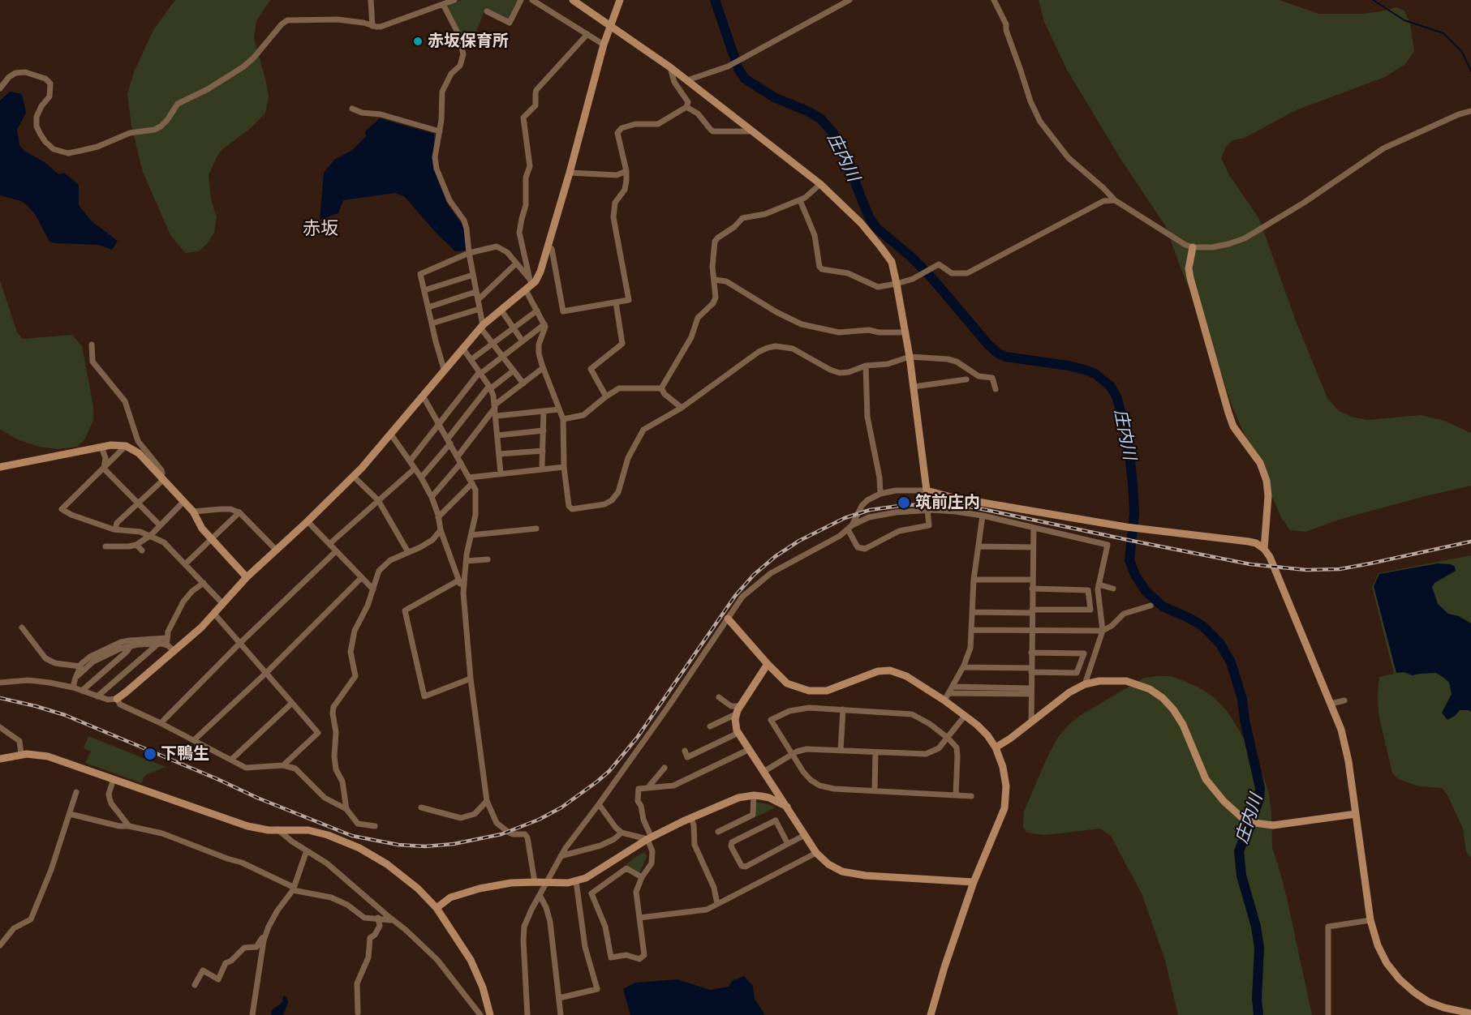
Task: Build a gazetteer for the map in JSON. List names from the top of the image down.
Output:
{
  "districts": ["赤坂"],
  "water": ["庄内川"],
  "places": ["赤坂保育所", "筑前庄内", "下鴨生"]
}
